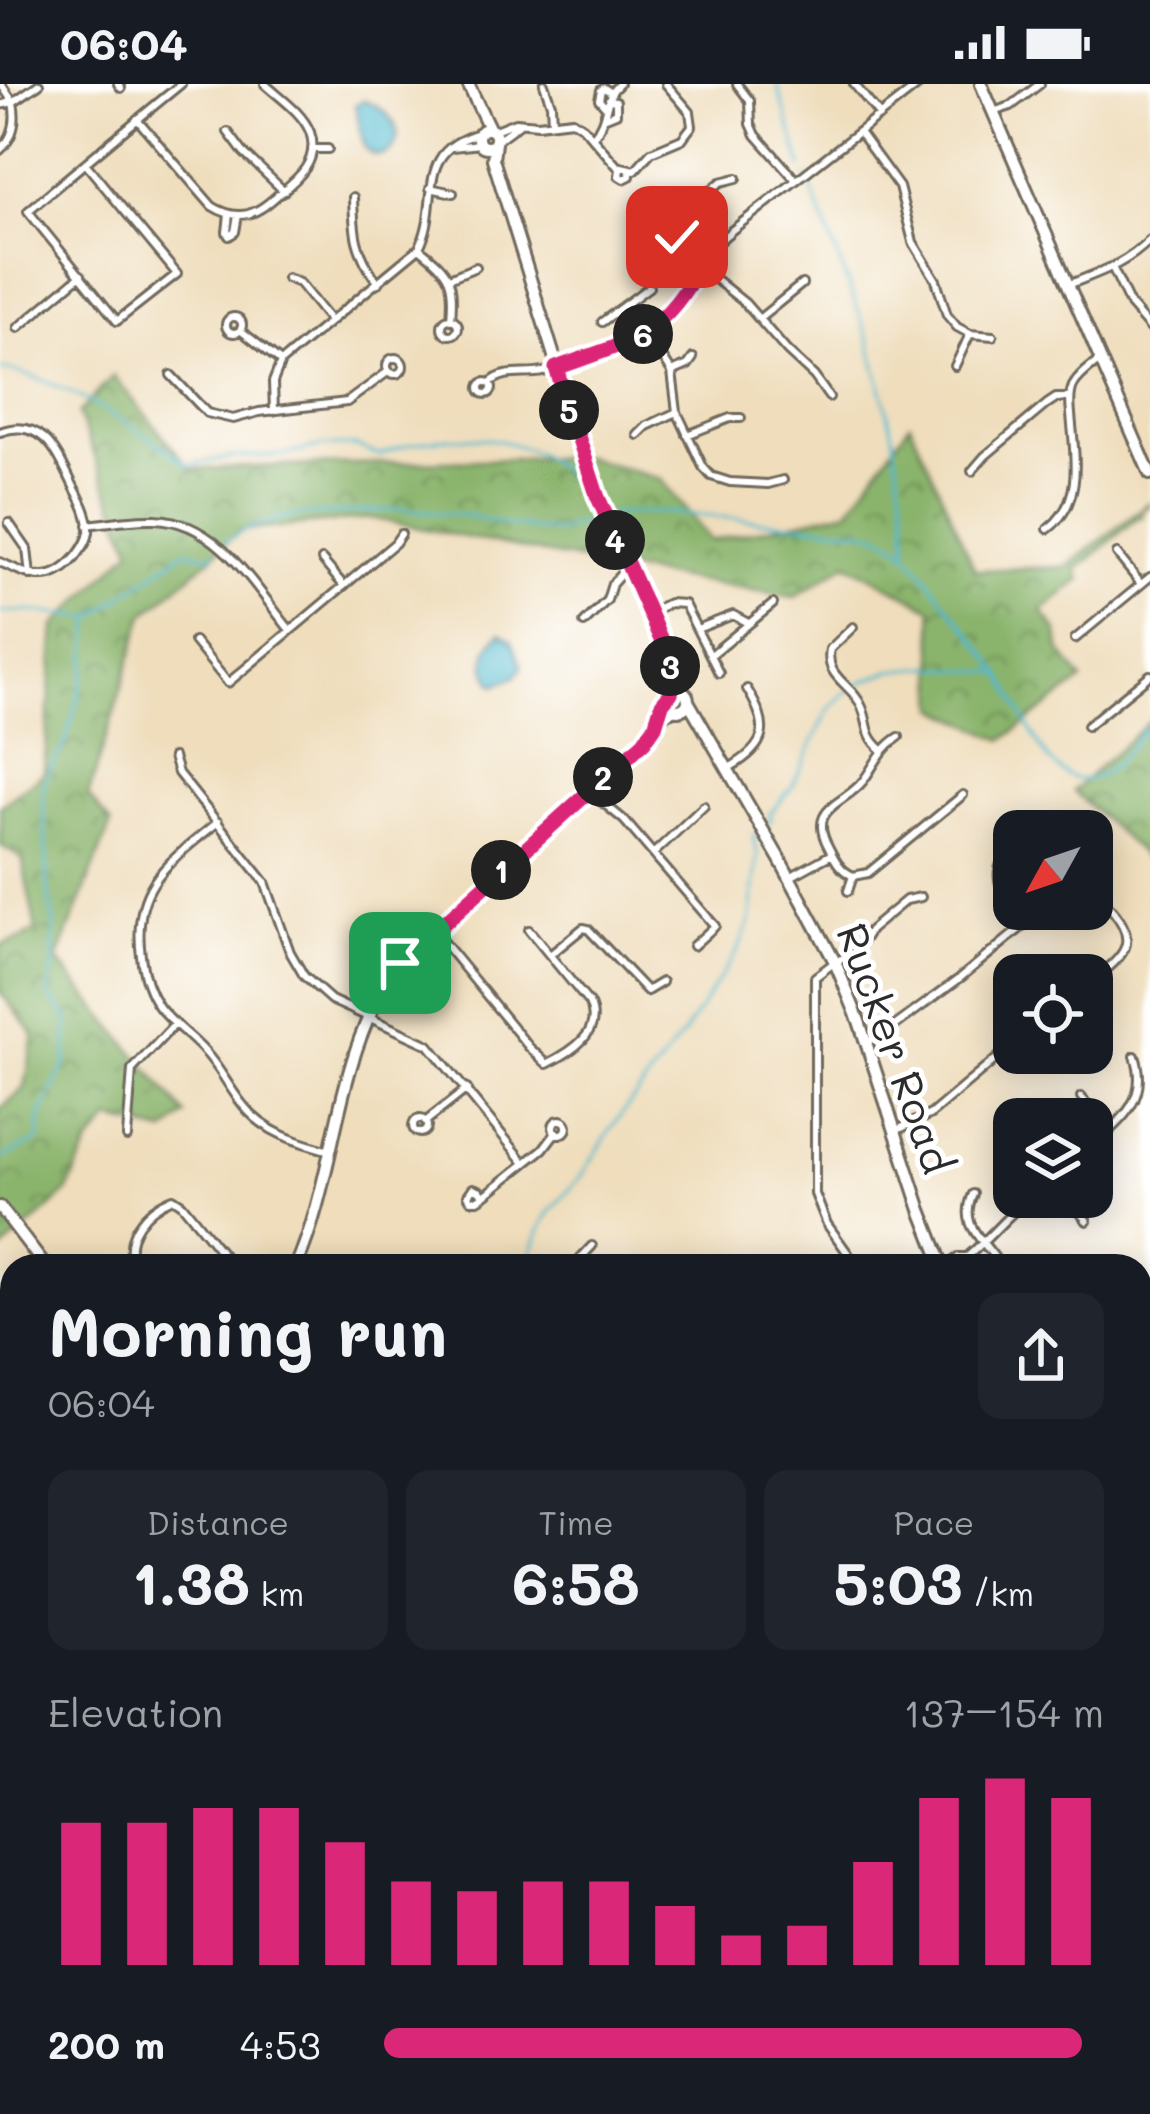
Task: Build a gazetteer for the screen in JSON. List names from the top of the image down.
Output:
{
  "streets": {
    "main road": ["Rucker Road"]
  },
  "north": "bottom left",
  "page": {
    "status": "06:04",
    "pins": [
      "6",
      "5",
      "4",
      "3",
      "2",
      "1"
    ],
    "heading": ["Morning run", "06:04"],
    "stats": [
      ["Distance", "1.38 km"],
      ["Time", "6:58"],
      ["Pace", "5:03 /km"]
    ],
    "chart": ["Elevation", "137–154 m"],
    "list": [
      {
        "name": "200 m",
        "note": "4:53"
      }
    ]
  }
}
